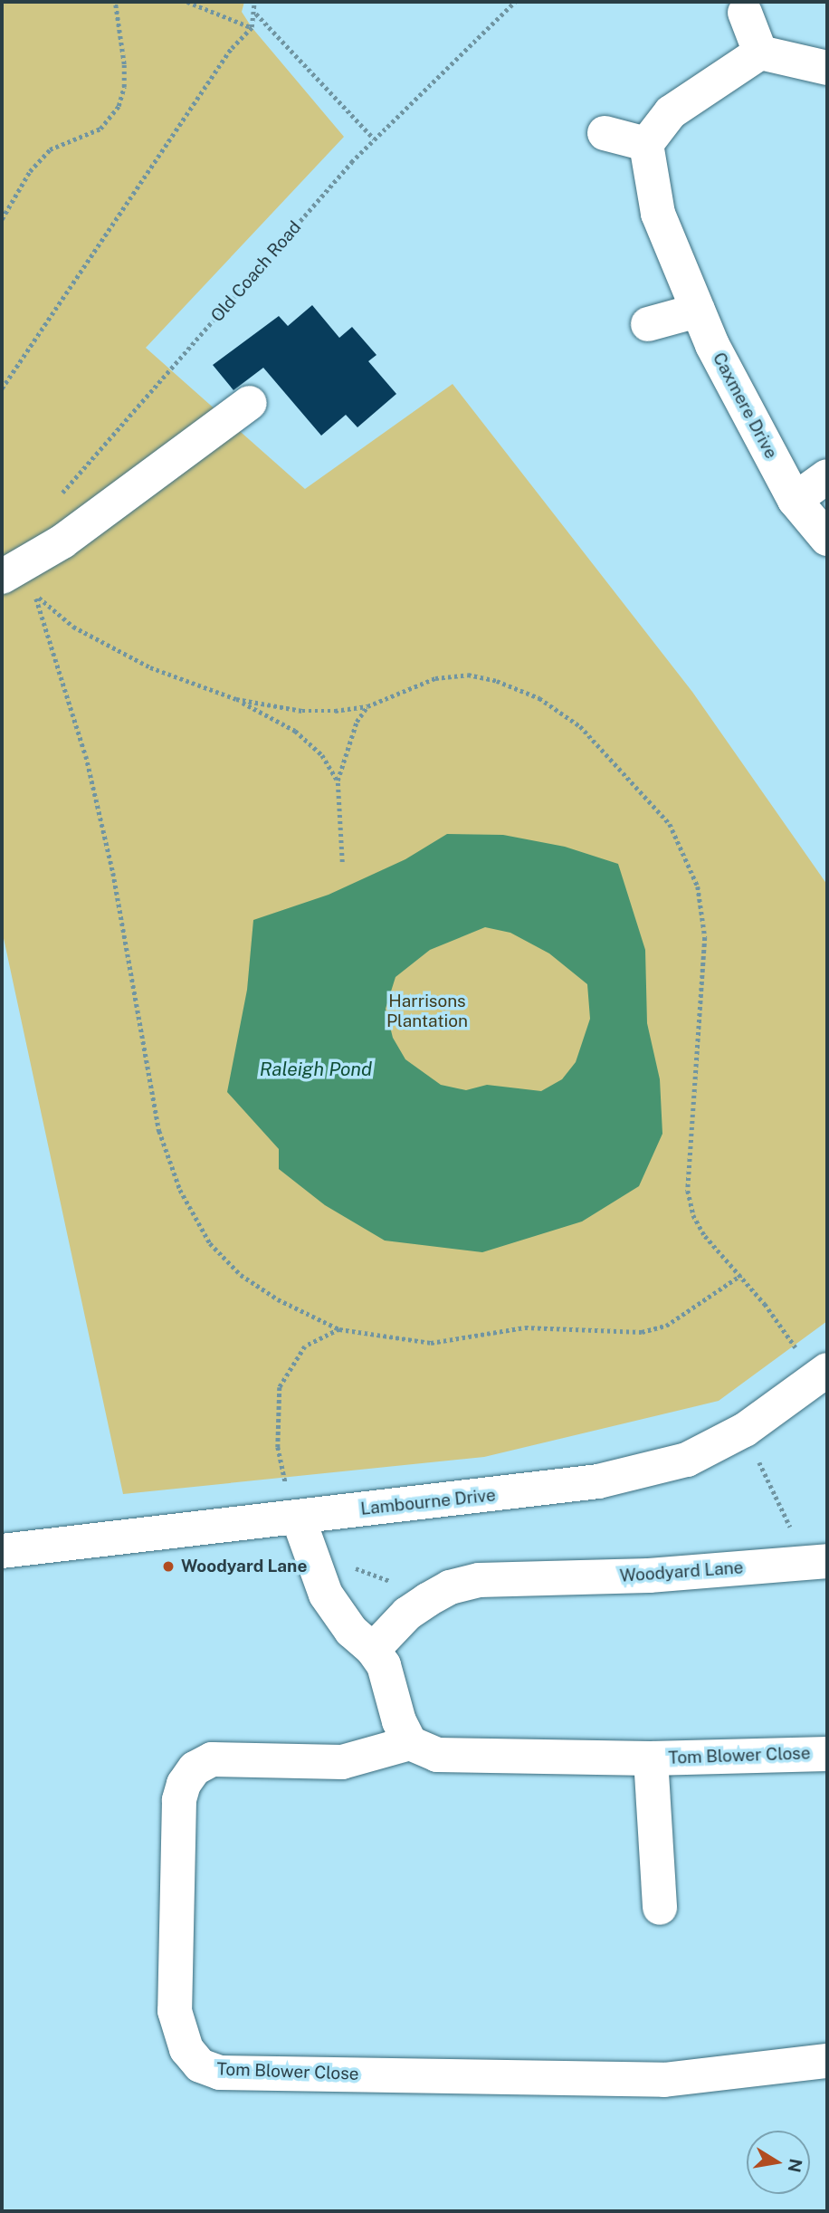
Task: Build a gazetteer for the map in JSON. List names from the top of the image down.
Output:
{
  "streets": {
    "street": [
      "Caxmere Drive",
      "Lambourne Drive",
      "Woodyard Lane",
      "Tom Blower Close"
    ],
    "path": ["Old Coach Road"]
  },
  "water": ["Raleigh Pond"],
  "parks": ["Harrisons Plantation"],
  "places": ["Woodyard Lane"],
  "north": "right"
}
